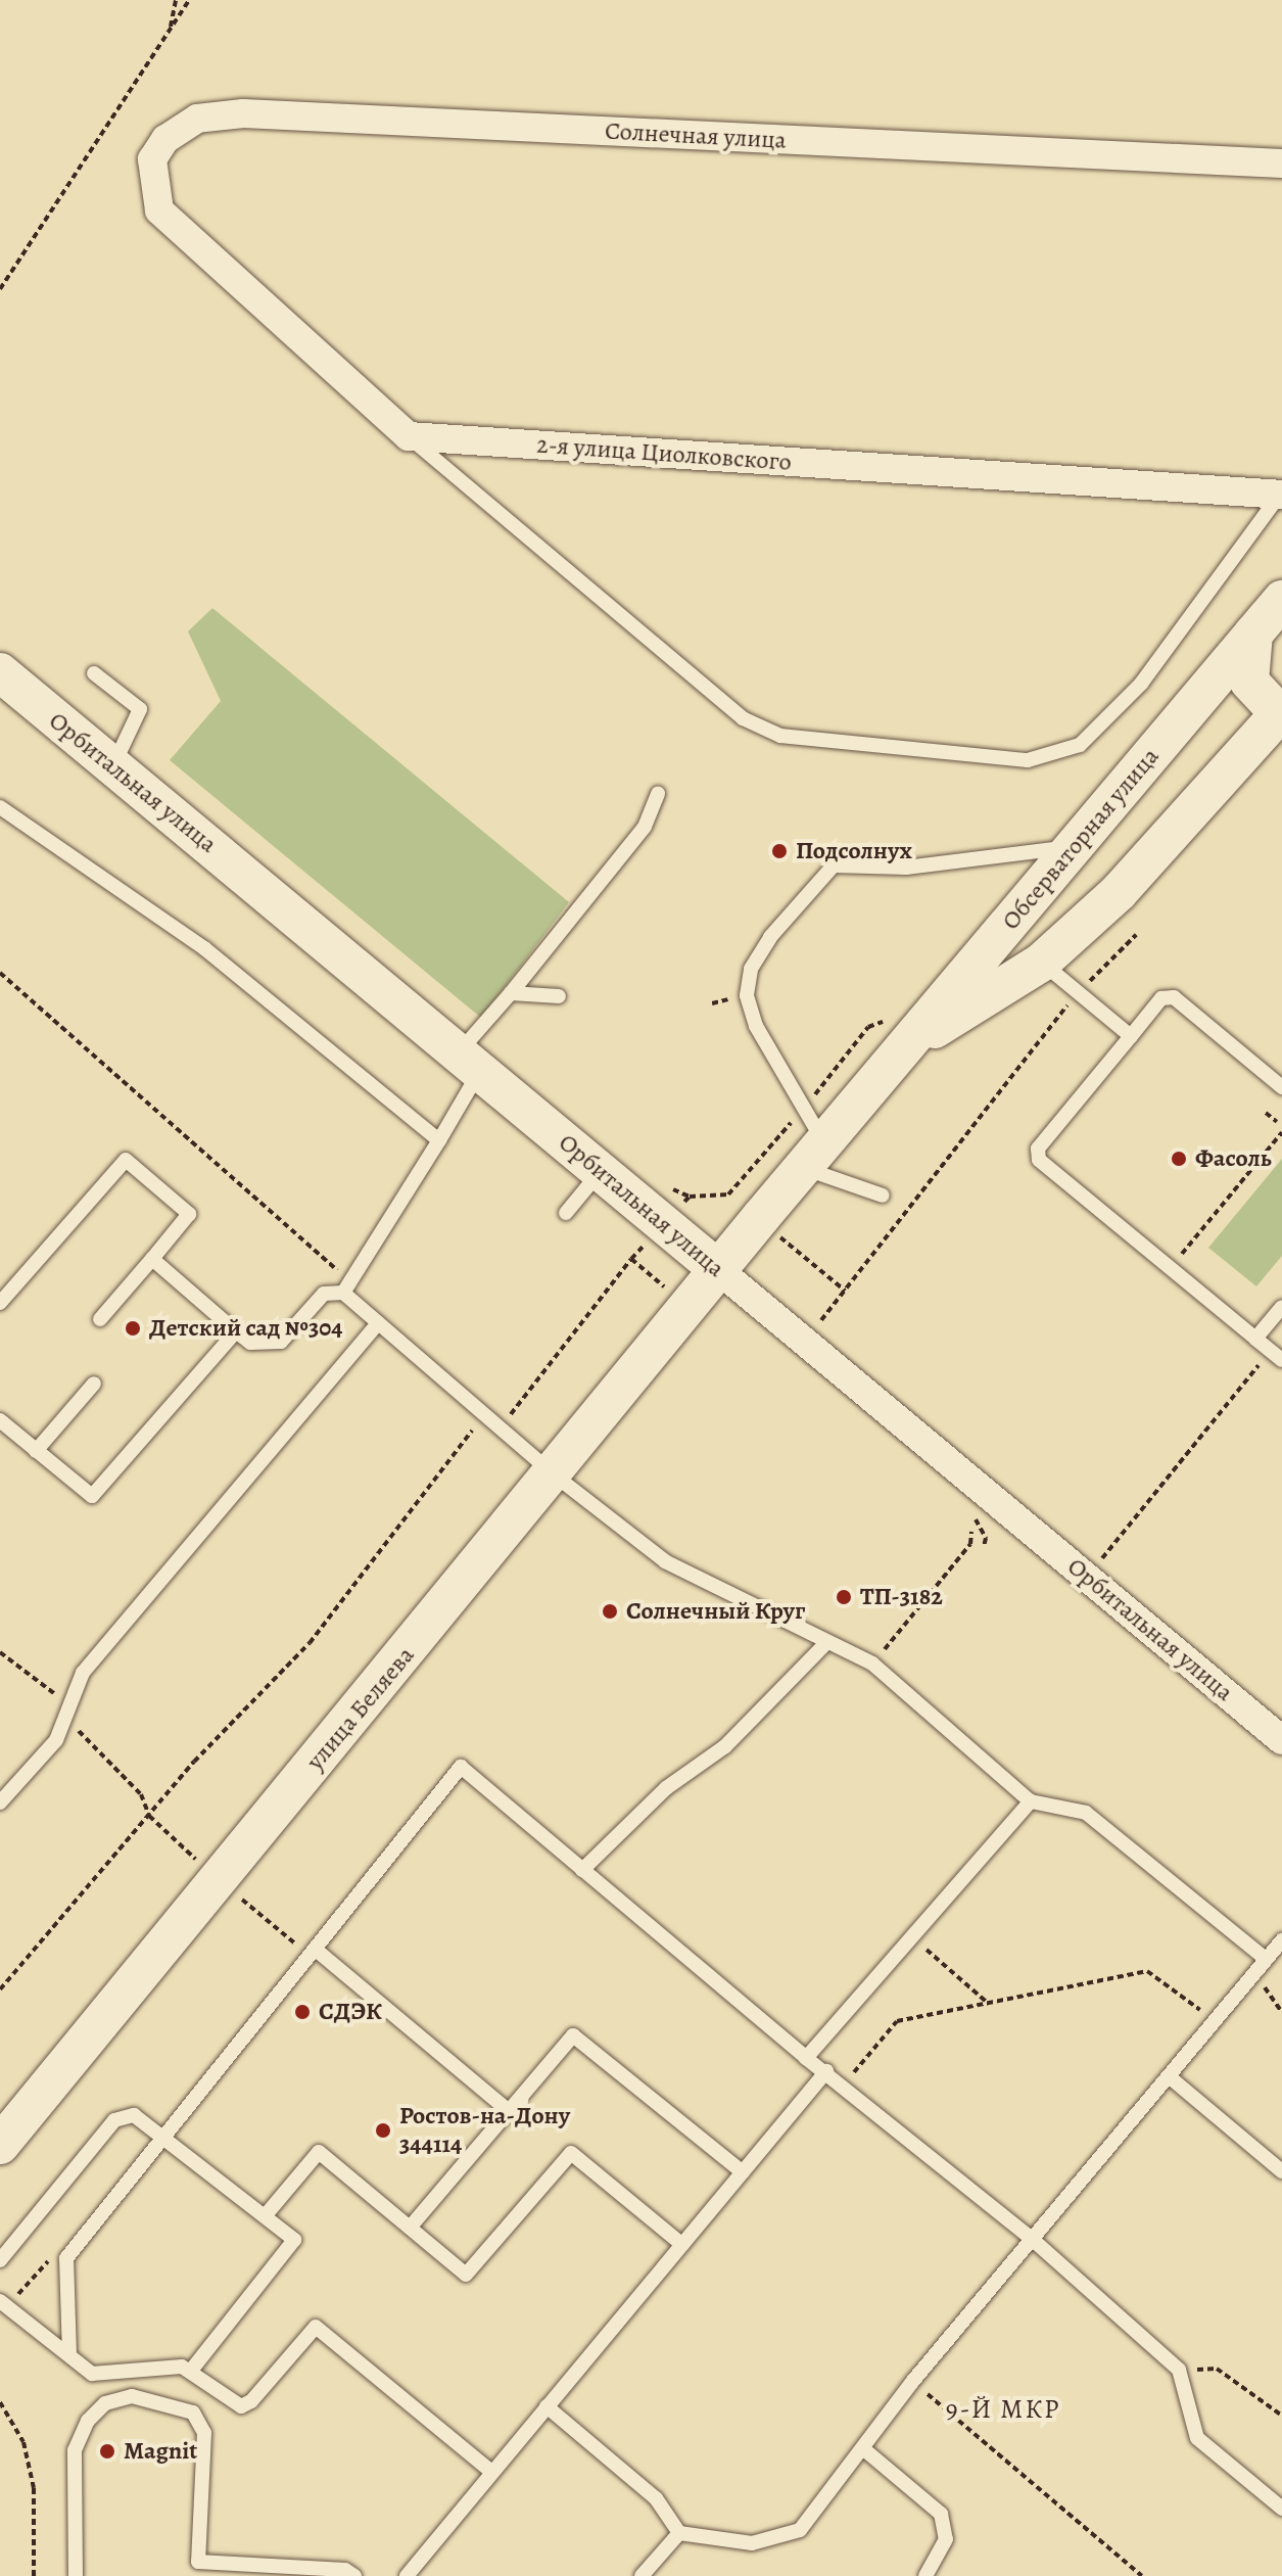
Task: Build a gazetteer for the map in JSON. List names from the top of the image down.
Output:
{
  "streets": {
    "main road": ["Орбитальная улица", "Обсерваторная улица", "улица Беляева"],
    "street": ["Солнечная улица", "2-я улица Циолковского"]
  },
  "crossings": [
    ["Солнечная улица", "2-я улица Циолковского"],
    ["Орбитальная улица", "Обсерваторная улица"],
    ["Орбитальная улица", "улица Беляева"],
    ["Обсерваторная улица", "улица Беляева"]
  ],
  "districts": ["9-Й МКР"],
  "places": [
    "Подсолнух",
    "Фасоль",
    "Детский сад №304",
    "ТП-3182",
    "Солнечный Круг",
    "СДЭК",
    "Ростов-на-Дону 344114",
    "Magnit"
  ]
}
